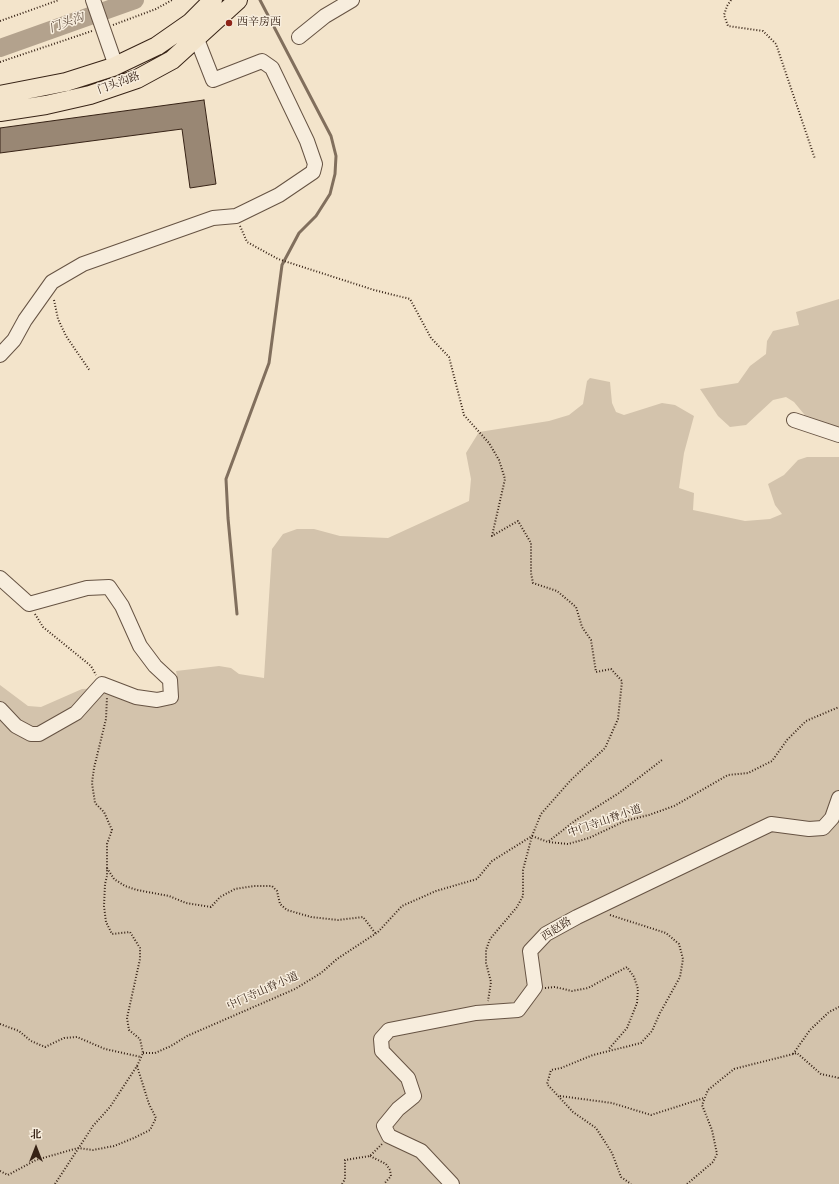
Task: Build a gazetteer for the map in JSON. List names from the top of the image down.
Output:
{
  "streets": {
    "main road": ["门头沟路"],
    "street": ["西赵路"],
    "path": ["中门寺山脊小道"]
  },
  "water": ["门头沟"],
  "places": ["西辛房西"],
  "north": "top"
}
